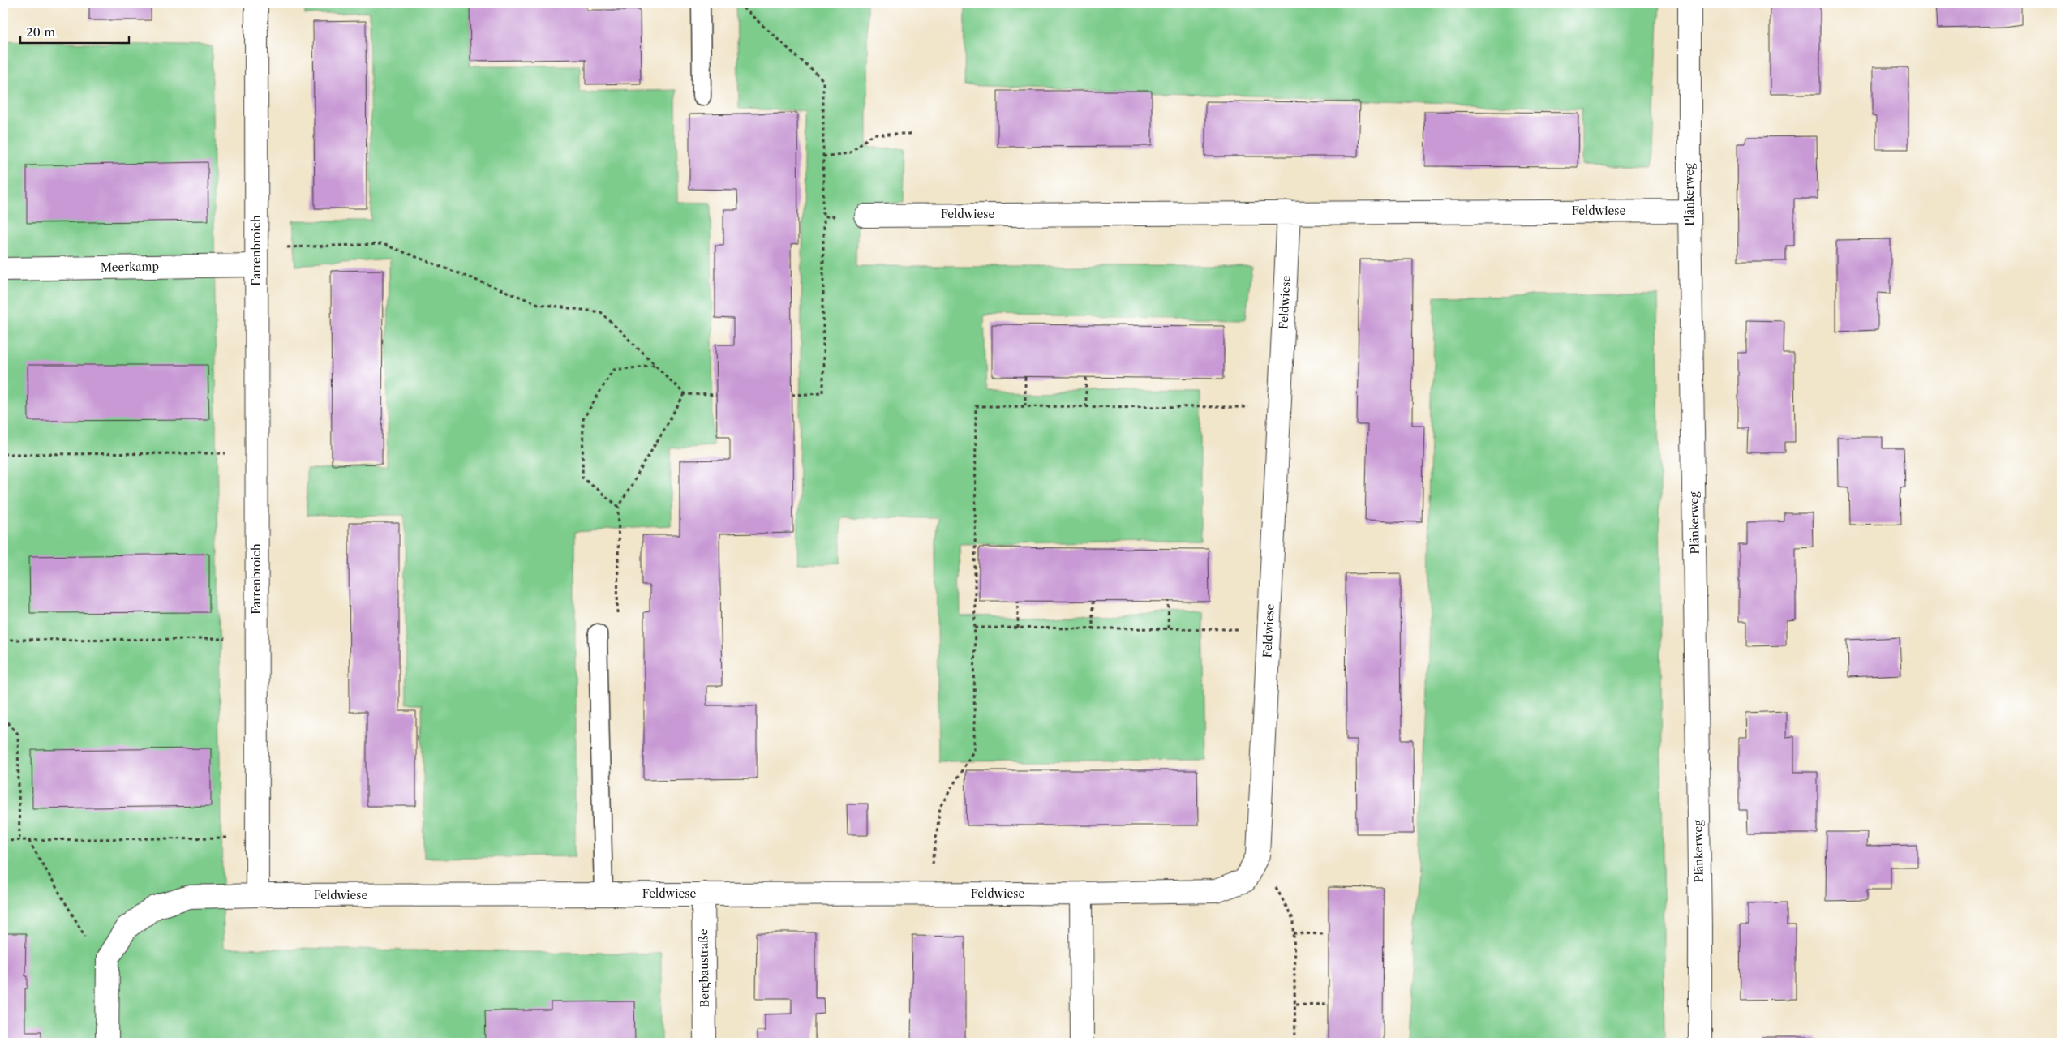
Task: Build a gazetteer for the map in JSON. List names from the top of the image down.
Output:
{
  "streets": {
    "street": [
      "Plänkerweg",
      "Feldwiese",
      "Farrenbroich",
      "Meerkamp",
      "Bergbaustraße"
    ]
  },
  "crossings": [
    ["Plänkerweg", "Feldwiese"],
    ["Feldwiese", "Farrenbroich"],
    ["Feldwiese", "Bergbaustraße"],
    ["Farrenbroich", "Meerkamp"]
  ],
  "scale_bar": "20 m"
}
